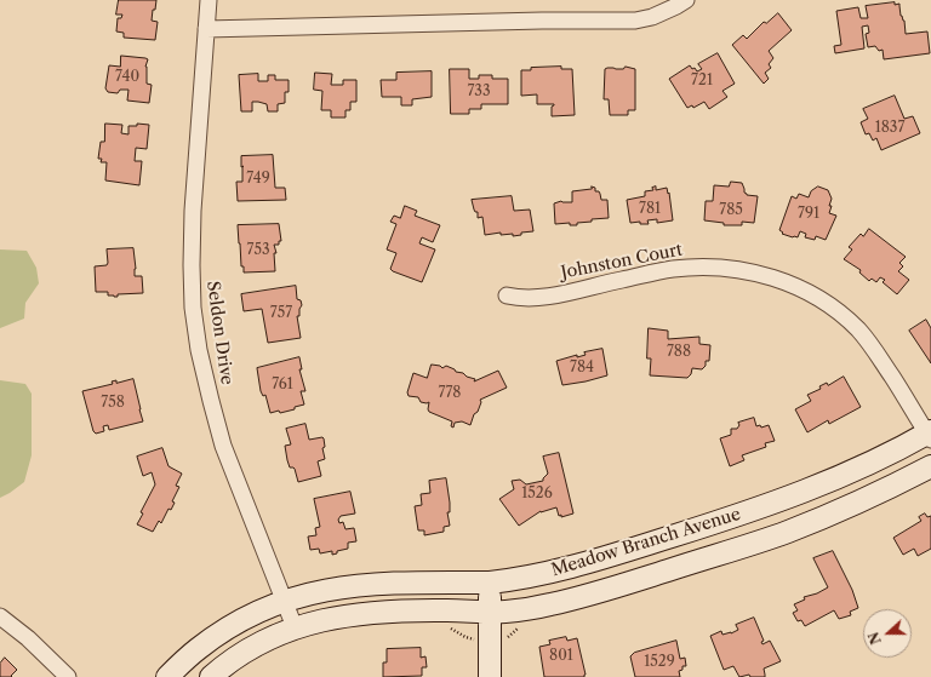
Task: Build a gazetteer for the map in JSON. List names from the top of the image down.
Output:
{
  "streets": {
    "main road": ["Meadow Branch Avenue"],
    "street": ["Johnston Court", "Seldon Drive"]
  },
  "crossings": [
    ["Johnston Court", "Meadow Branch Avenue"],
    ["Seldon Drive", "Meadow Branch Avenue"]
  ],
  "house_numbers": [
    "740",
    "721",
    "733",
    "1837",
    "749",
    "781",
    "785",
    "791",
    "753",
    "757",
    "788",
    "784",
    "761",
    "778",
    "758",
    "1526",
    "801",
    "1529"
  ],
  "north": "left"
}
